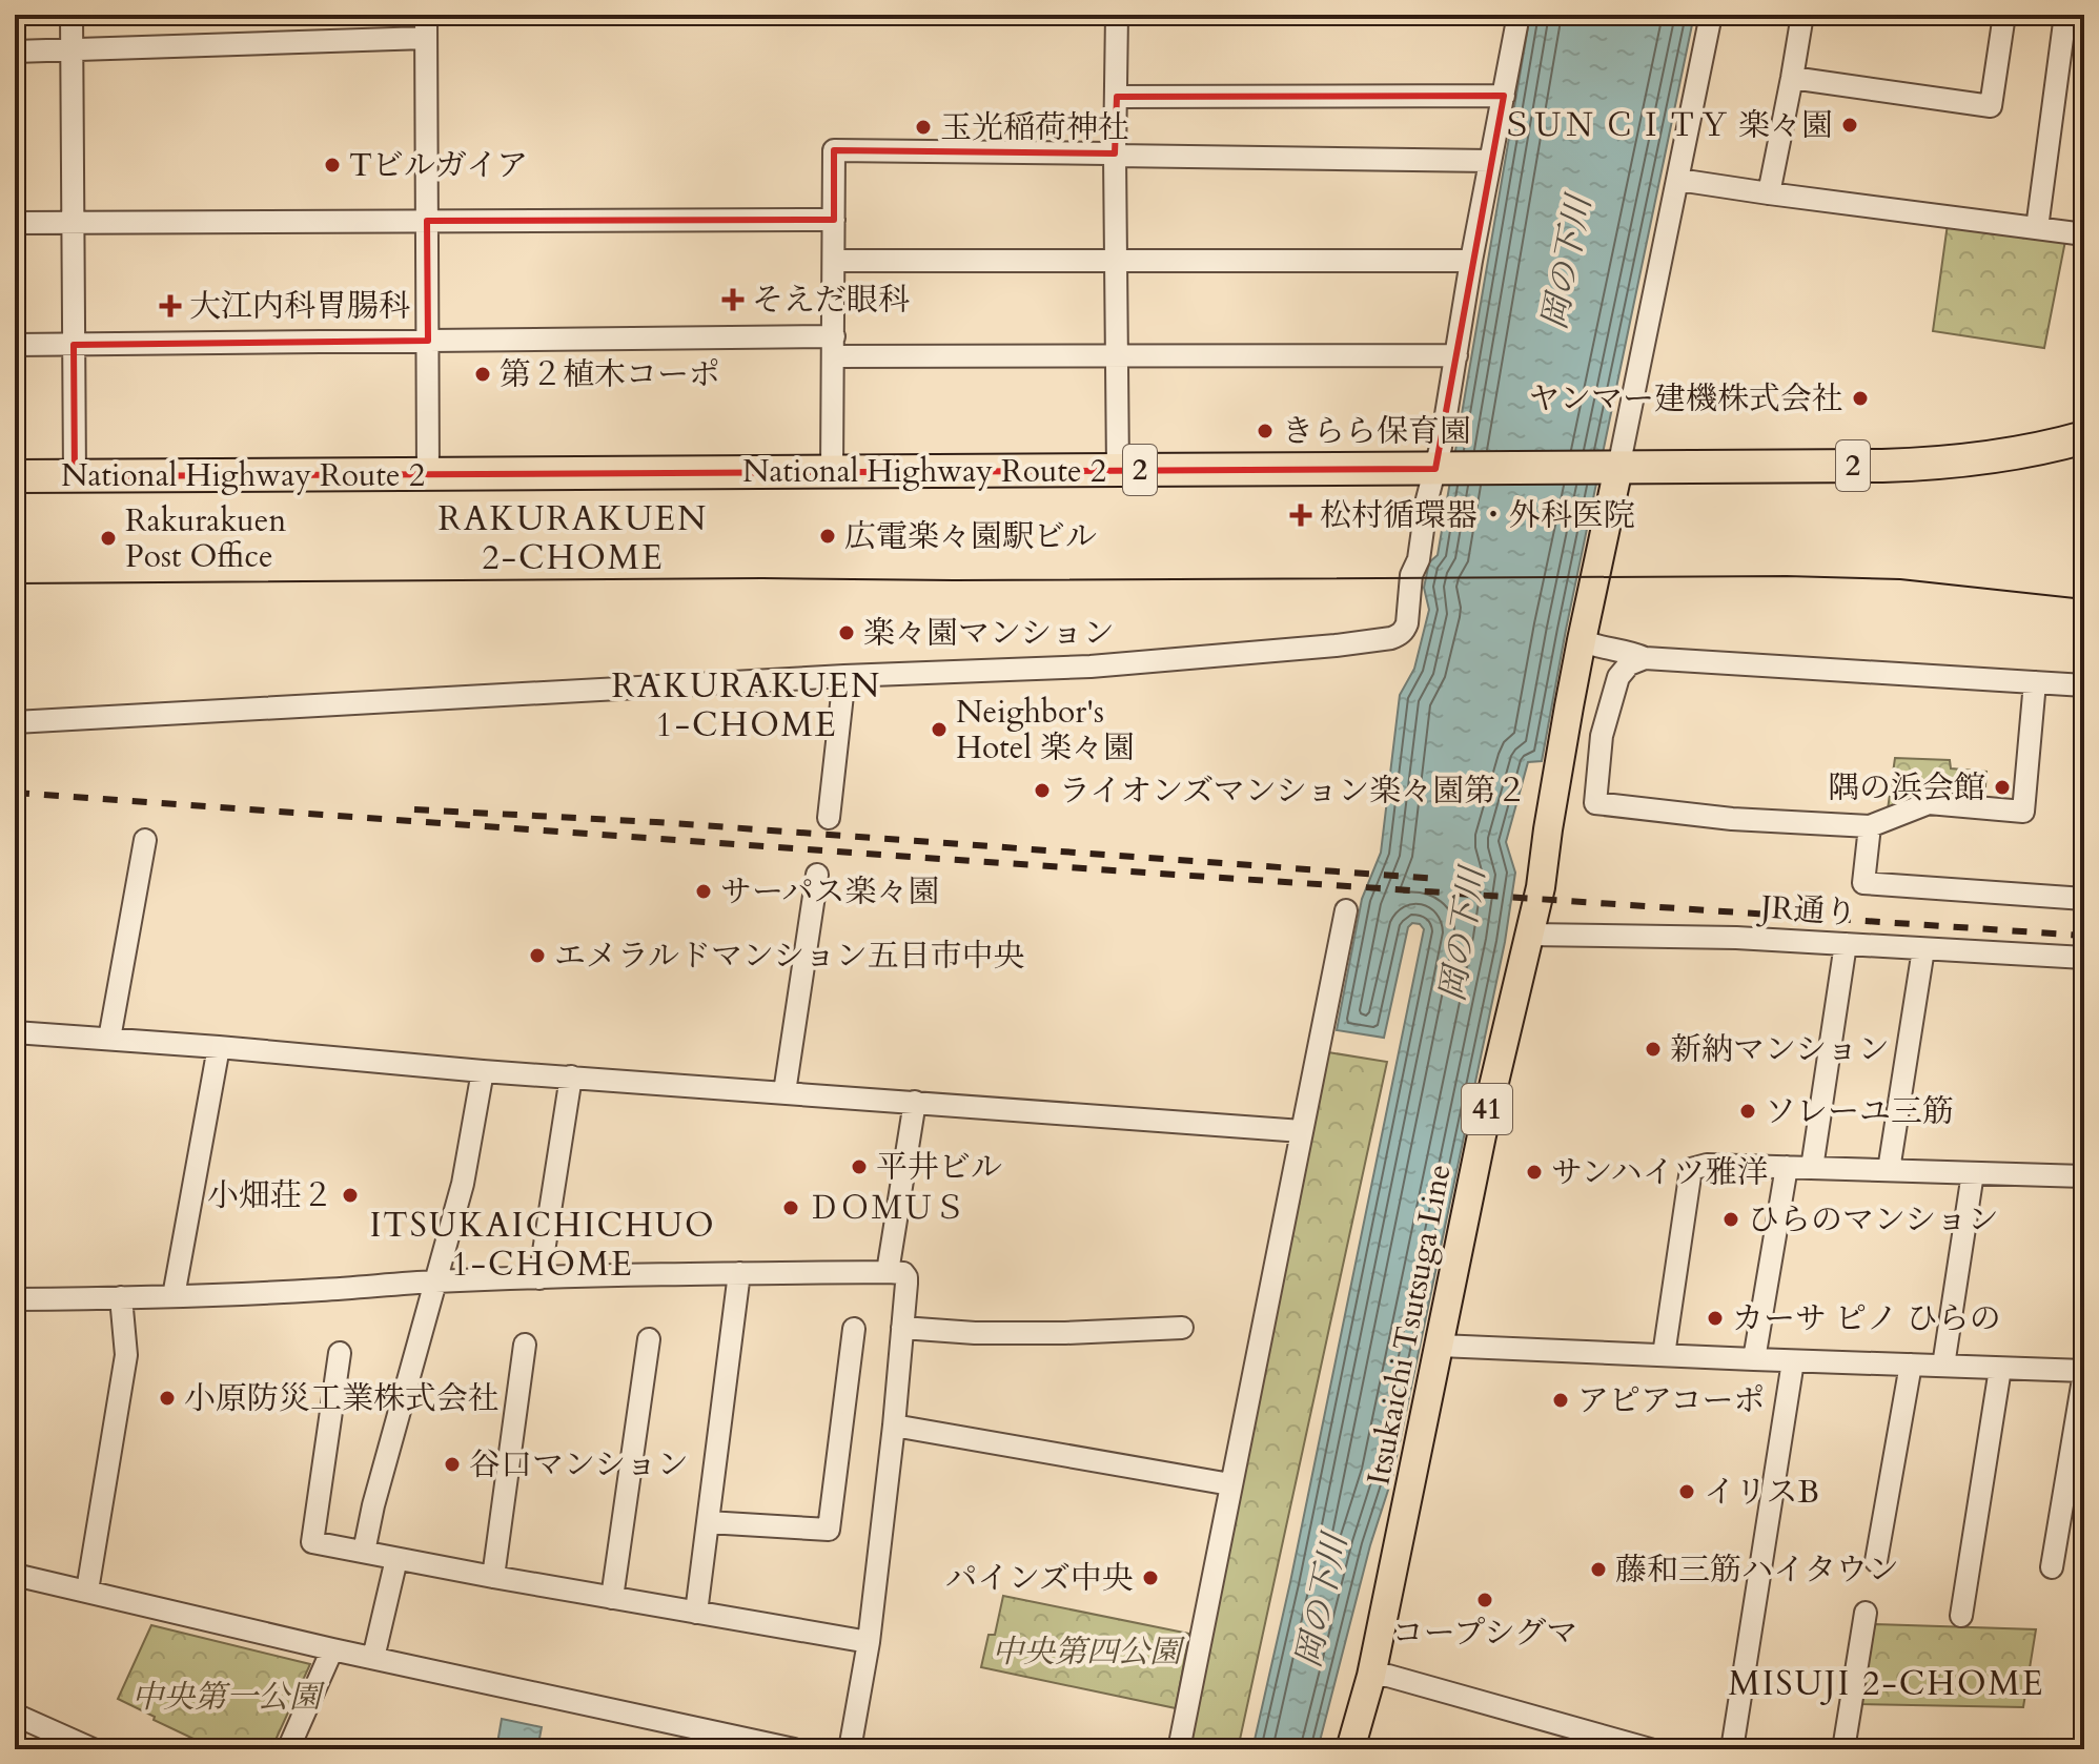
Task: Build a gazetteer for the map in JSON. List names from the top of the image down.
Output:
{
  "streets": {
    "highway": ["2", "National Highway Route 2"],
    "main road": ["41", "Itsukaichi Tsutsuga Line"],
    "street": ["JR通り"]
  },
  "crossings": [
    ["National Highway Route 2", "Itsukaichi Tsutsuga Line"],
    ["JR通り", "Itsukaichi Tsutsuga Line"]
  ],
  "districts": [
    "RAKURAKUEN 2-CHOME",
    "RAKURAKUEN 1-CHOME",
    "ITSUKAICHICHUO 1-CHOME",
    "MISUJI 2-CHOME"
  ],
  "water": ["岡の下川"],
  "parks": ["中央第四公園", "中央第一公園"],
  "places": {
    "other": [
      "ＳＵＮ ＣＩＴＹ 楽々園",
      "玉光稲荷神社",
      "Tビルガイア",
      "第２植木コーポ",
      "ヤンマー建機株式会社",
      "きらら保育園",
      "広電楽々園駅ビル",
      "Rakurakuen Post Office",
      "楽々園マンション",
      "Neighbor's Hotel 楽々園",
      "隅の浜会館",
      "ライオンズマンション楽々園第２",
      "サーパス楽々園",
      "エメラルドマンション五日市中央",
      "新納マンション",
      "ソレーユ三筋",
      "平井ビル",
      "サンハイツ雅洋",
      "小畑荘２",
      "ＤＯＭＵＳ",
      "ひらのマンション",
      "カーサ ピノ ひらの",
      "小原防災工業株式会社",
      "アピアコーポ",
      "谷口マンション",
      "イリスB",
      "藤和三筋ハイタウン",
      "パインズ中央",
      "コープシグマ"
    ],
    "health": ["そえだ眼科", "大江内科胃腸科", "松村循環器・外科医院"]
  }
}
